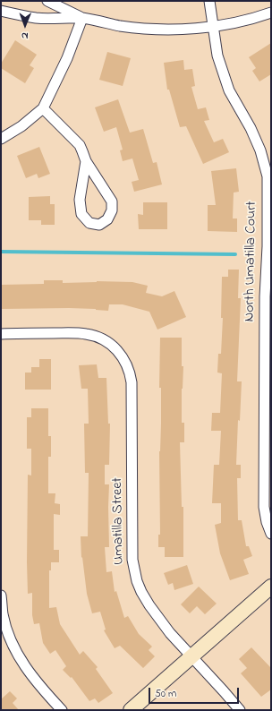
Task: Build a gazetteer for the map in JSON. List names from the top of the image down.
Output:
{
  "streets": {
    "street": ["North Umatilla Court", "Umatilla Street"]
  },
  "scale_bar": "50 m",
  "north": "bottom"
}
